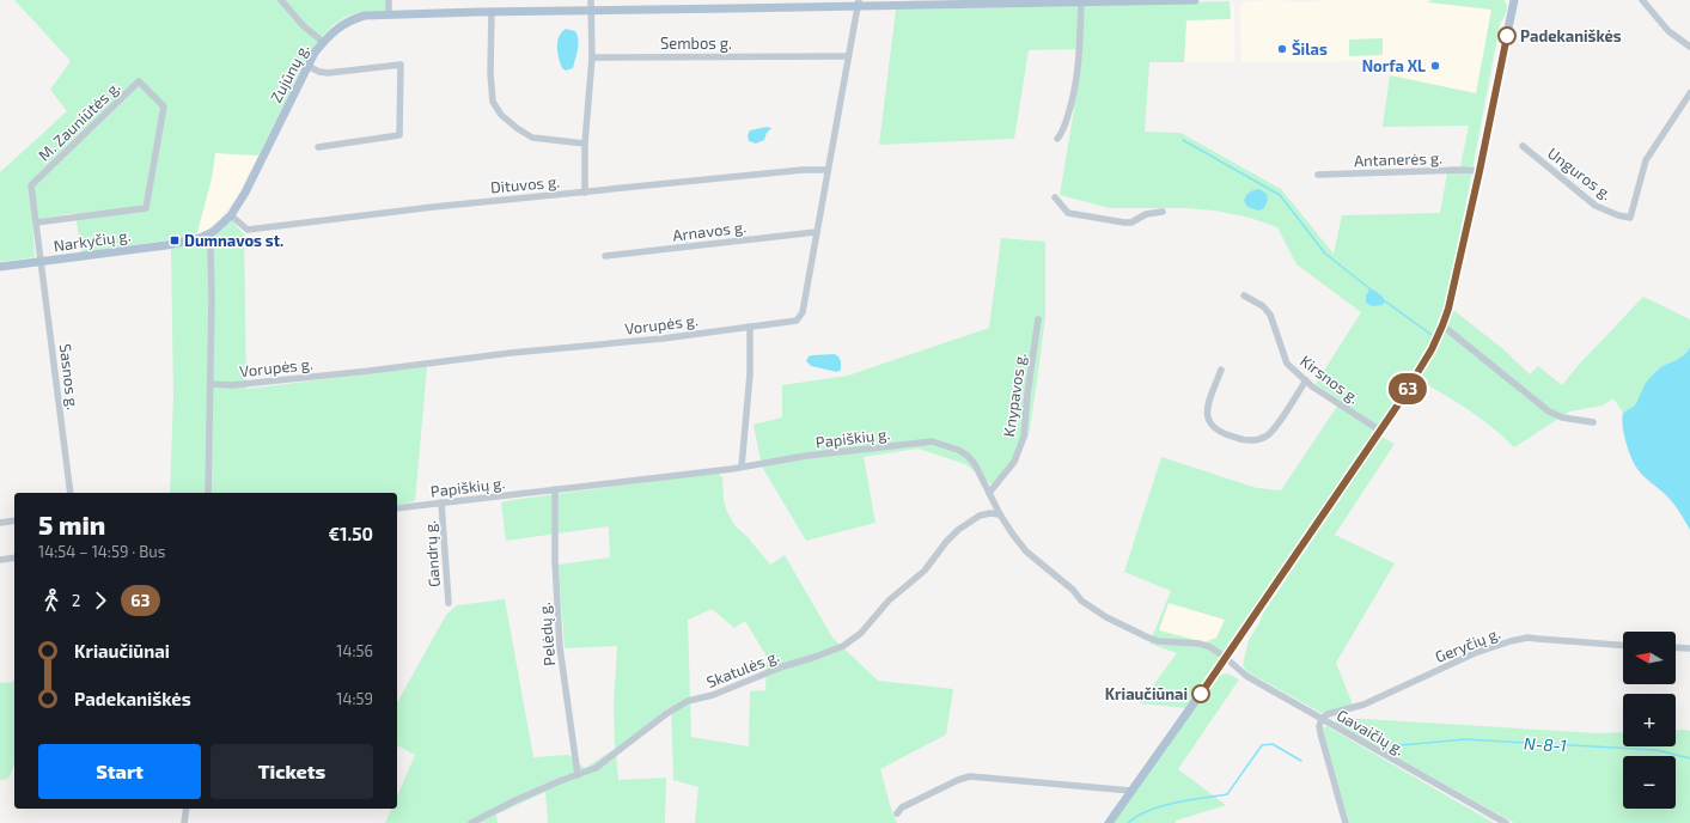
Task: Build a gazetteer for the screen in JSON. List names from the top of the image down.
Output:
{
  "streets": {
    "main road": ["Zujūnų g.", "Narkyčių g."],
    "street": [
      "Sembos g.",
      "M. Zauniūtės g.",
      "Antanerės g.",
      "Unguros g.",
      "Dituvos g.",
      "Arnavos g.",
      "Vorupės g.",
      "Sasnos g.",
      "Kirsnos g.",
      "Knypavos g.",
      "Papiškių g.",
      "Gandrų g.",
      "Pelėdų g.",
      "Geryčių g.",
      "Skatulės g.",
      "Gavaičių g."
    ]
  },
  "crossings": [
    ["Sembos g.", "Vorupės g."],
    ["Zujūnų g.", "Dituvos g."],
    ["Zujūnų g.", "Narkyčių g."],
    ["Zujūnų g.", "Vorupės g."],
    ["M. Zauniūtės g.", "Narkyčių g."],
    ["M. Zauniūtės g.", "Sasnos g."],
    ["Dituvos g.", "Vorupės g."],
    ["Arnavos g.", "Vorupės g."],
    ["Narkyčių g.", "Sasnos g."],
    ["Knypavos g.", "Papiškių g."],
    ["Papiškių g.", "Gandrų g."],
    ["Papiškių g.", "Pelėdų g."],
    ["Papiškių g.", "Skatulės g."],
    ["Papiškių g.", "Gavaičių g."],
    ["Pelėdų g.", "Skatulės g."],
    ["Geryčių g.", "Gavaičių g."]
  ],
  "water": ["N-8-1"],
  "places": {
    "other": [
      "Padekaniškės",
      "Šilas",
      "Norfa XL",
      "Kriaučiūnai"
    ],
    "transit": ["Dumnavos st."]
  },
  "lines": ["bus line 63"],
  "north": "left",
  "page": {
    "on_map": "63",
    "heading": ["5 min", "14:54 – 14:59 · Bus", "€1.50"],
    "legs": ["2", "63"],
    "list": [
      {
        "name": "Kriaučiūnai",
        "value": "14:56"
      },
      {
        "name": "Padekaniškės",
        "value": "14:59"
      }
    ],
    "map_buttons": ["+", "−"],
    "buttons": ["Start", "Tickets"]
  }
}
